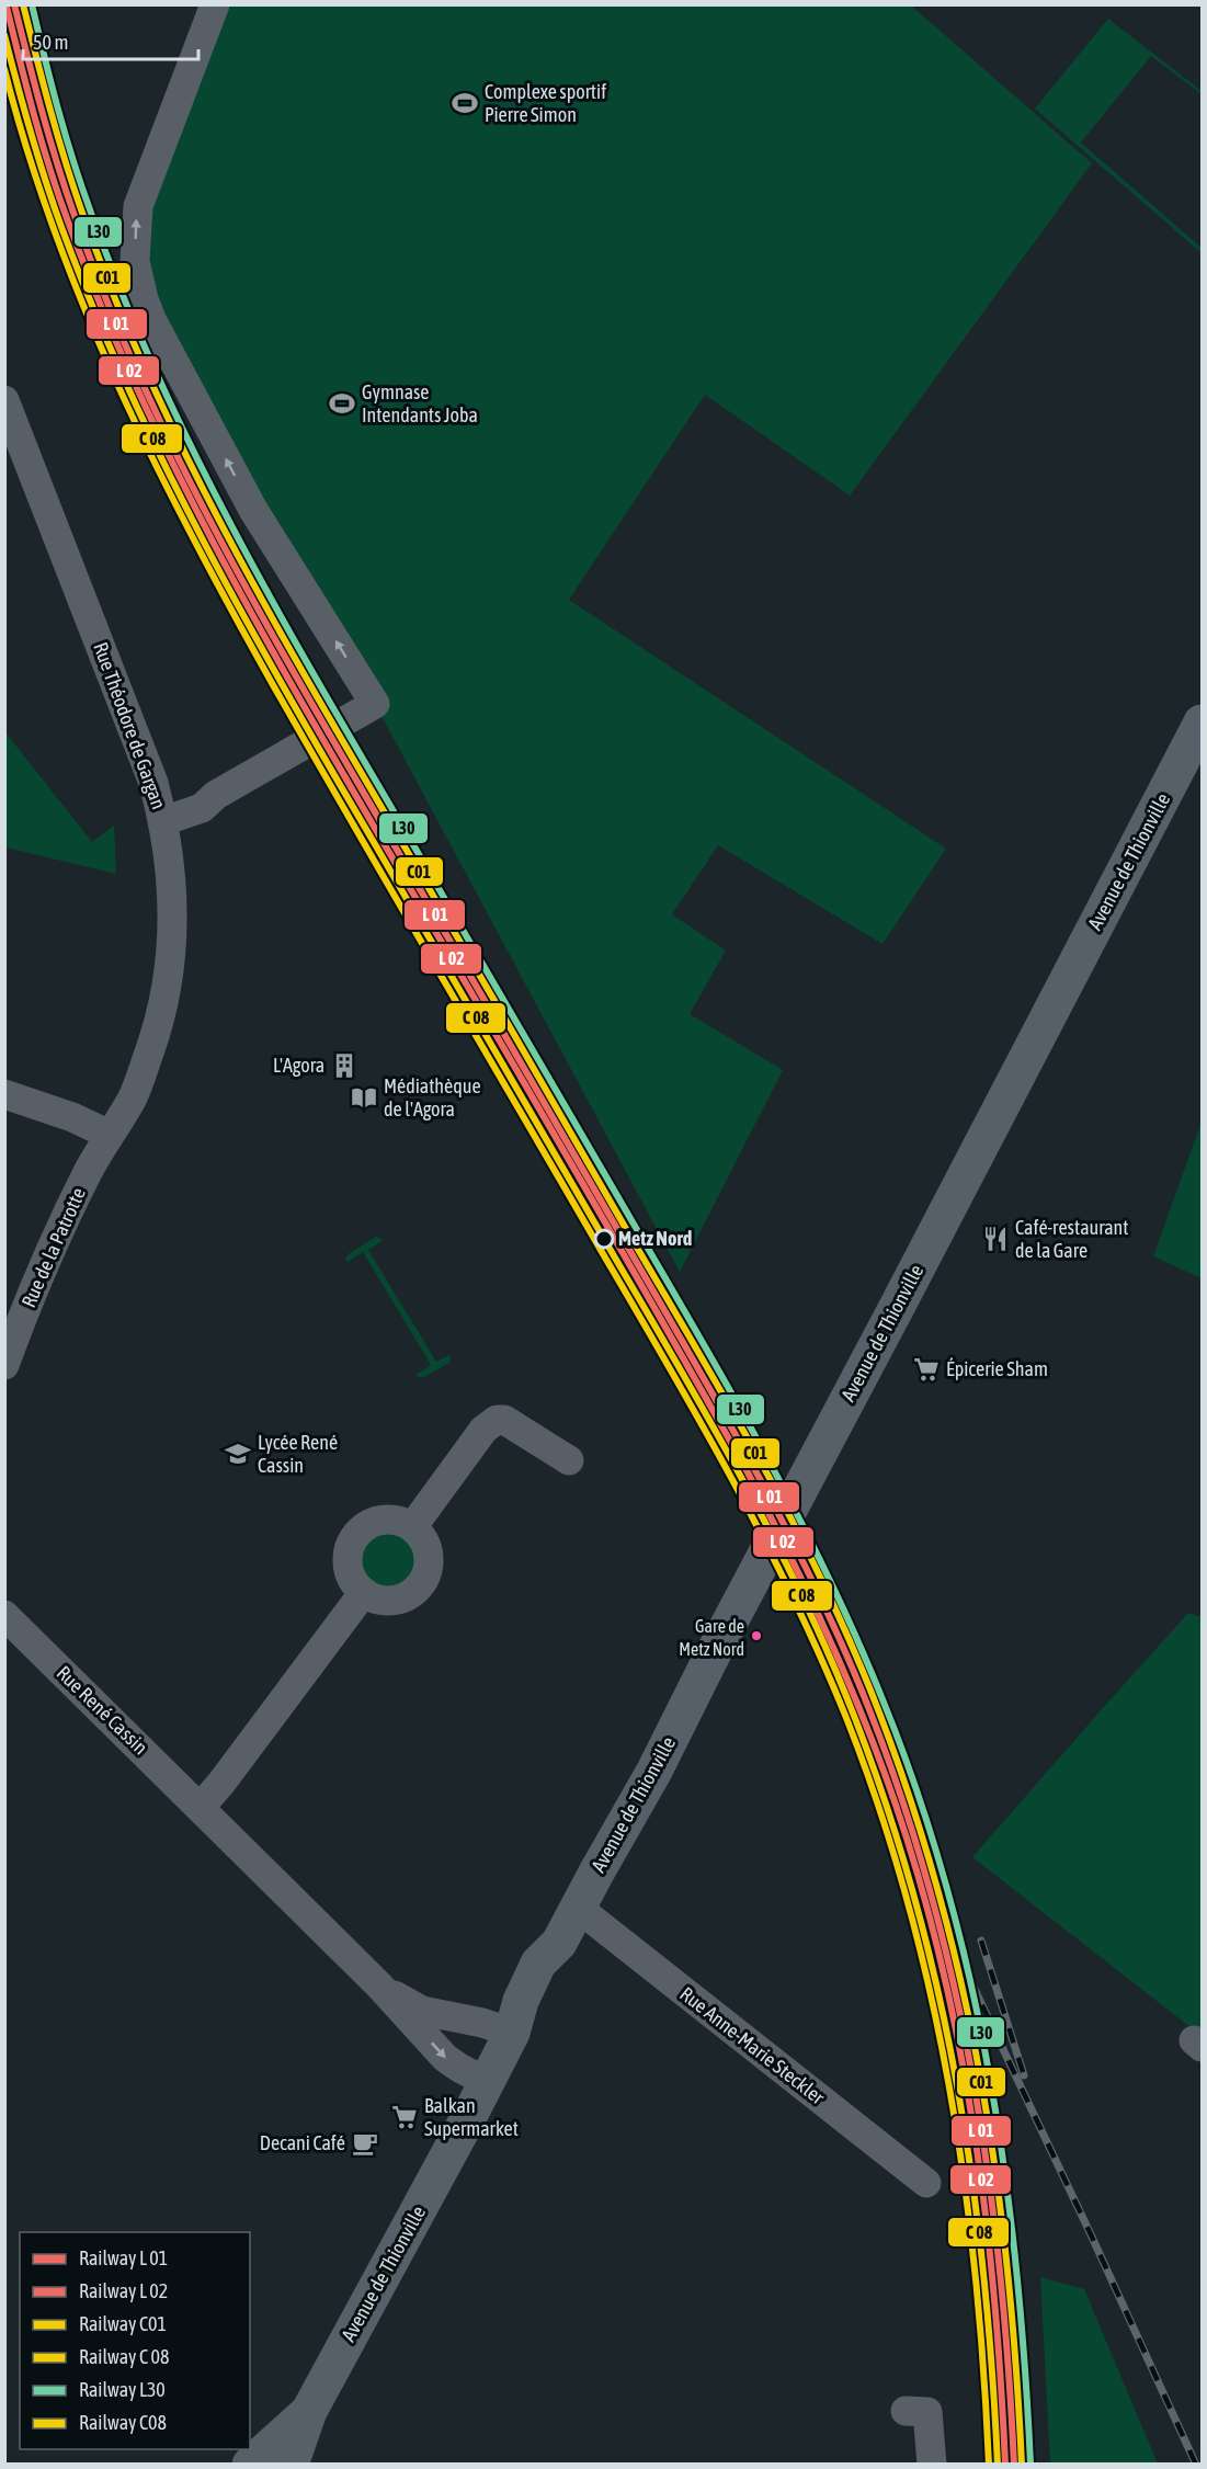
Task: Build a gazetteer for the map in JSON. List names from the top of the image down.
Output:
{
  "streets": {
    "main road": ["Avenue de Thionville"],
    "street": [
      "Rue Théodore de Gargan",
      "Rue de la Patrotte",
      "Rue René Cassin",
      "Rue Anne-Marie Steckler"
    ]
  },
  "crossings": [
    ["Rue Théodore de Gargan", "Rue de la Patrotte"],
    ["Avenue de Thionville", "Rue René Cassin"],
    ["Avenue de Thionville", "Rue Anne-Marie Steckler"]
  ],
  "places": {
    "sports": ["Complexe sportif Pierre Simon", "Gymnase Intendants Joba"],
    "building": ["L'Agora"],
    "library": ["Médiathèque de l'Agora"],
    "other": ["Metz Nord", "Gare de Metz Nord"],
    "restaurant": ["Café-restaurant de la Gare"],
    "supermarket": ["Épicerie Sham", "Balkan Supermarket"],
    "school or university": ["Lycée René Cassin"],
    "cafe": ["Decani Café"]
  },
  "lines": ["rail line C01", "rail line L30", "rail line C08"],
  "legend": [
    "Railway L 01",
    "Railway L 02",
    "Railway C01",
    "Railway C 08",
    "Railway L30",
    "Railway C08"
  ],
  "scale_bar": "50 m"
}
